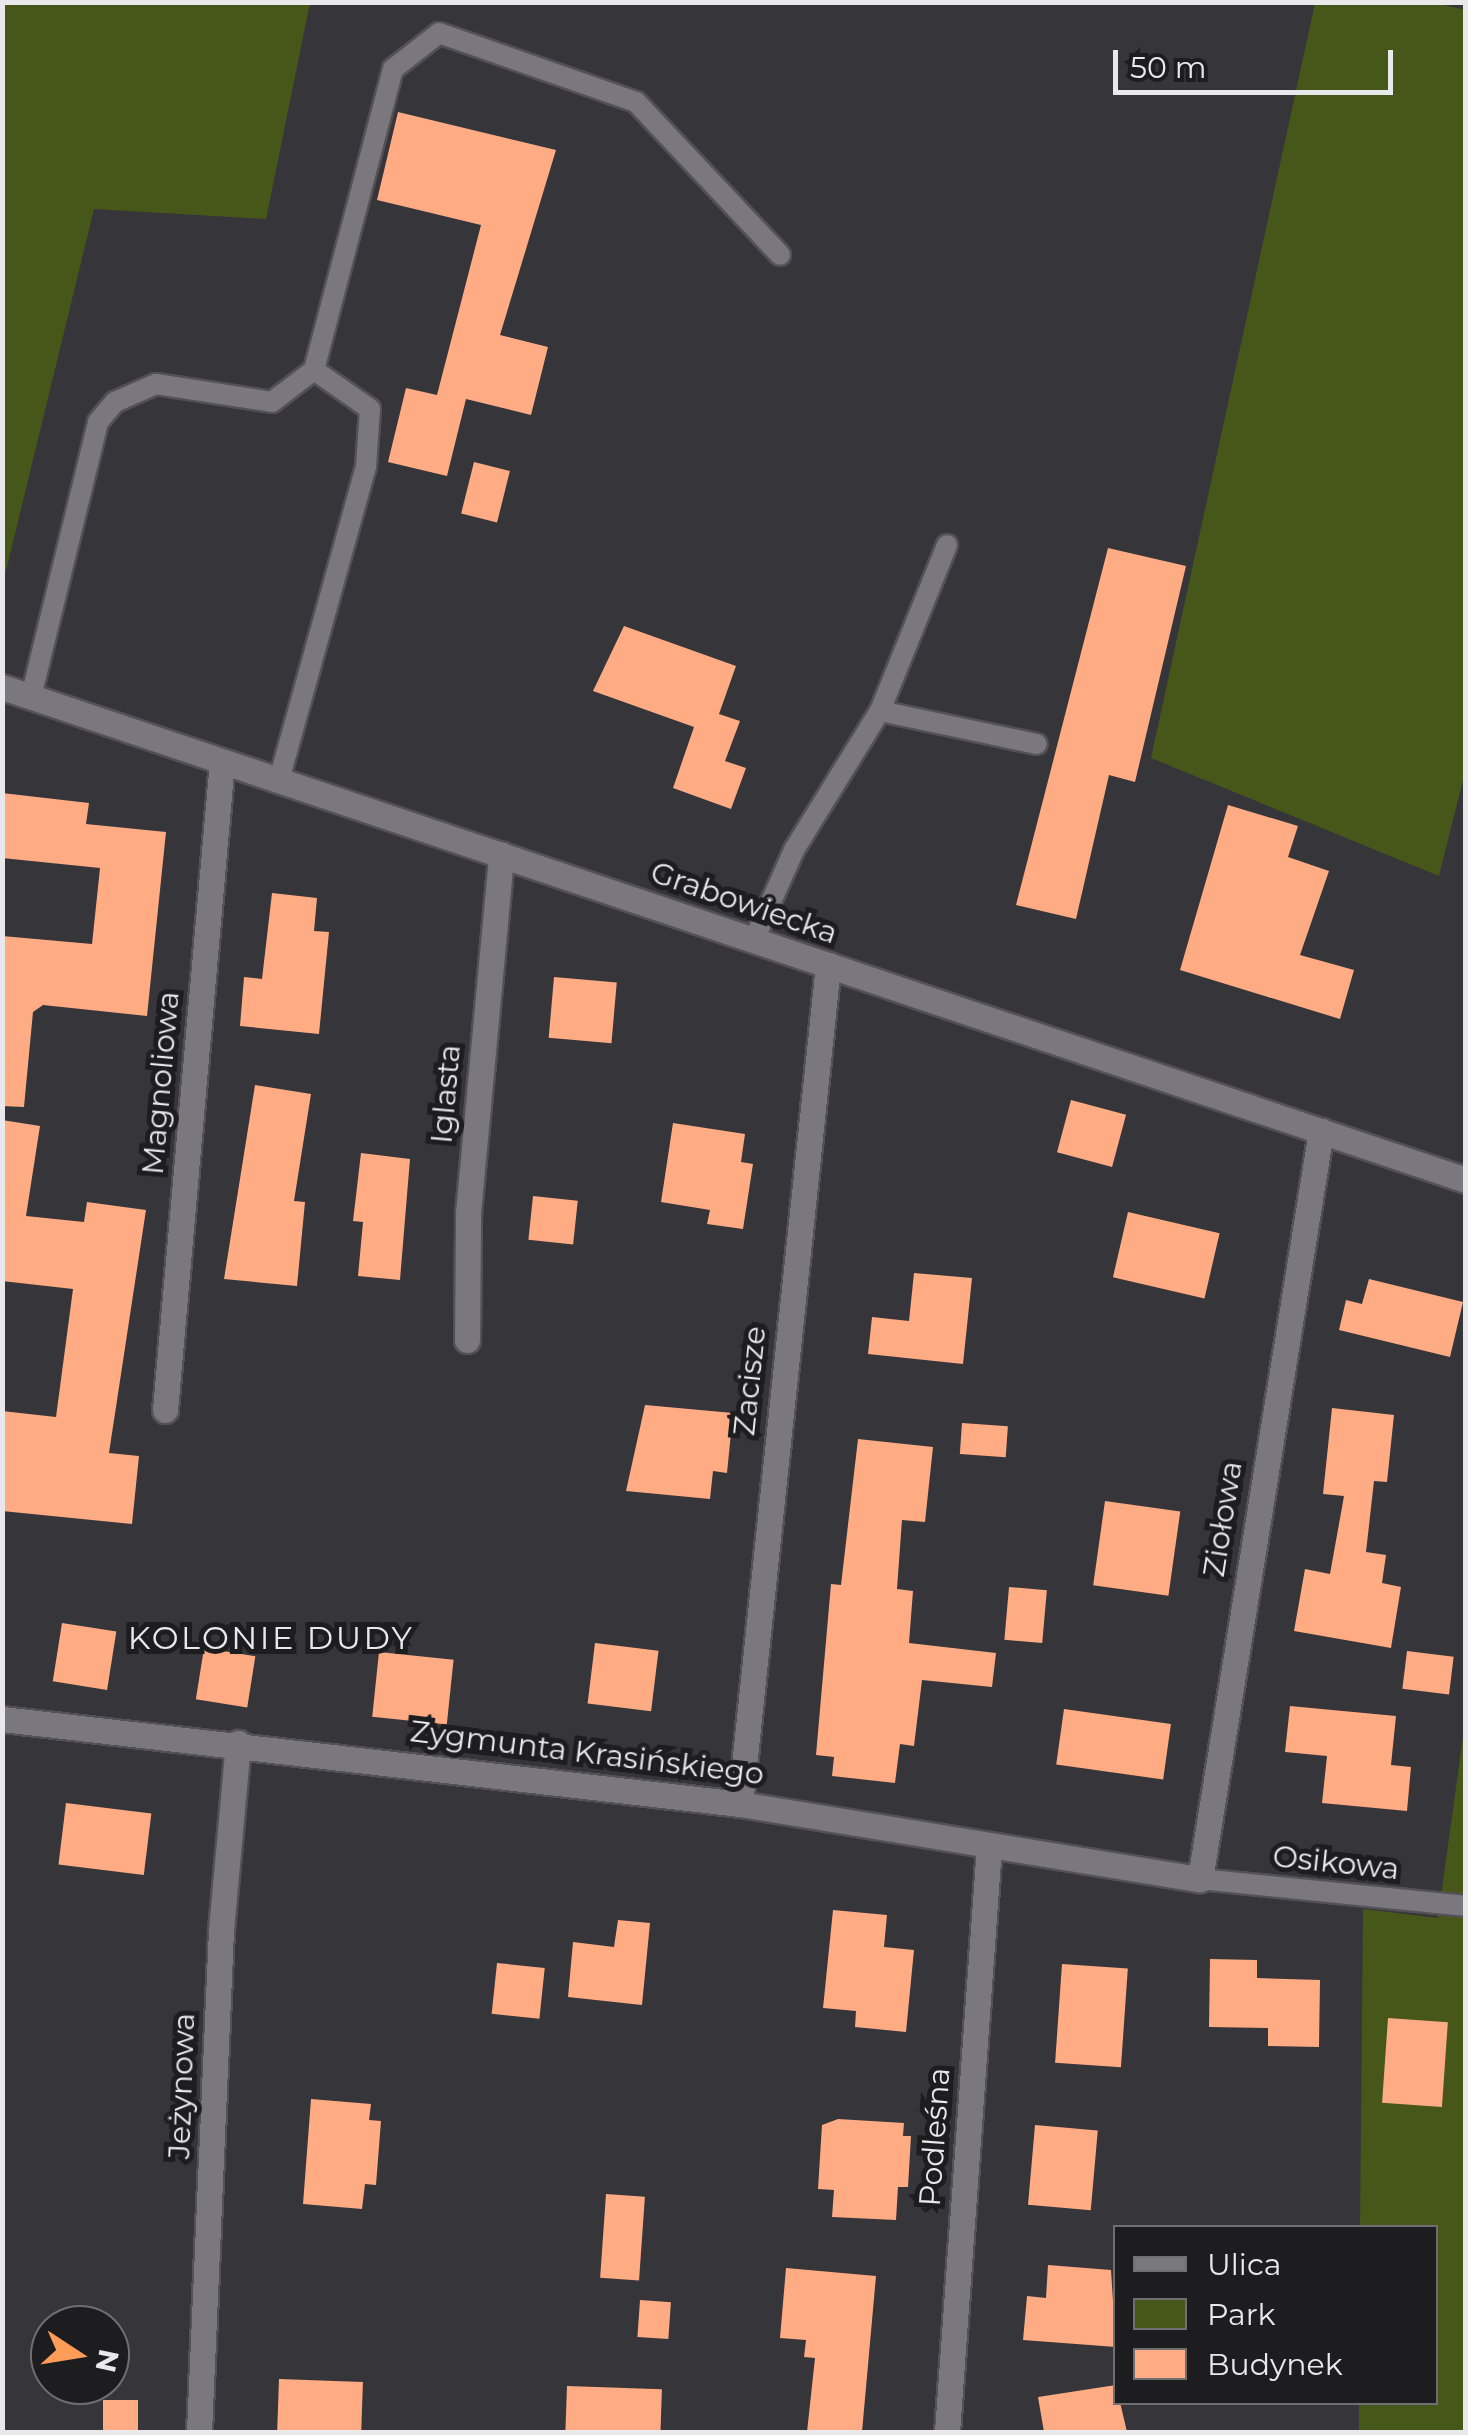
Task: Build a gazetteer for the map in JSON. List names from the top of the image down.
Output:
{
  "streets": {
    "street": [
      "Grabowiecka",
      "Magnoliowa",
      "Iglasta",
      "Zacisze",
      "Ziołowa",
      "Zygmunta Krasińskiego",
      "Jeżynowa",
      "Podleśna"
    ],
    "lane": ["Osikowa"]
  },
  "crossings": [
    ["Grabowiecka", "Magnoliowa"],
    ["Grabowiecka", "Iglasta"],
    ["Grabowiecka", "Zacisze"],
    ["Grabowiecka", "Ziołowa"],
    ["Zacisze", "Zygmunta Krasińskiego"],
    ["Ziołowa", "Zygmunta Krasińskiego"],
    ["Ziołowa", "Osikowa"],
    ["Zygmunta Krasińskiego", "Osikowa"],
    ["Zygmunta Krasińskiego", "Jeżynowa"],
    ["Zygmunta Krasińskiego", "Podleśna"]
  ],
  "districts": ["KOLONIE DUDY"],
  "legend": ["Ulica", "Park", "Budynek"],
  "scale_bar": "50 m",
  "north": "right"
}
